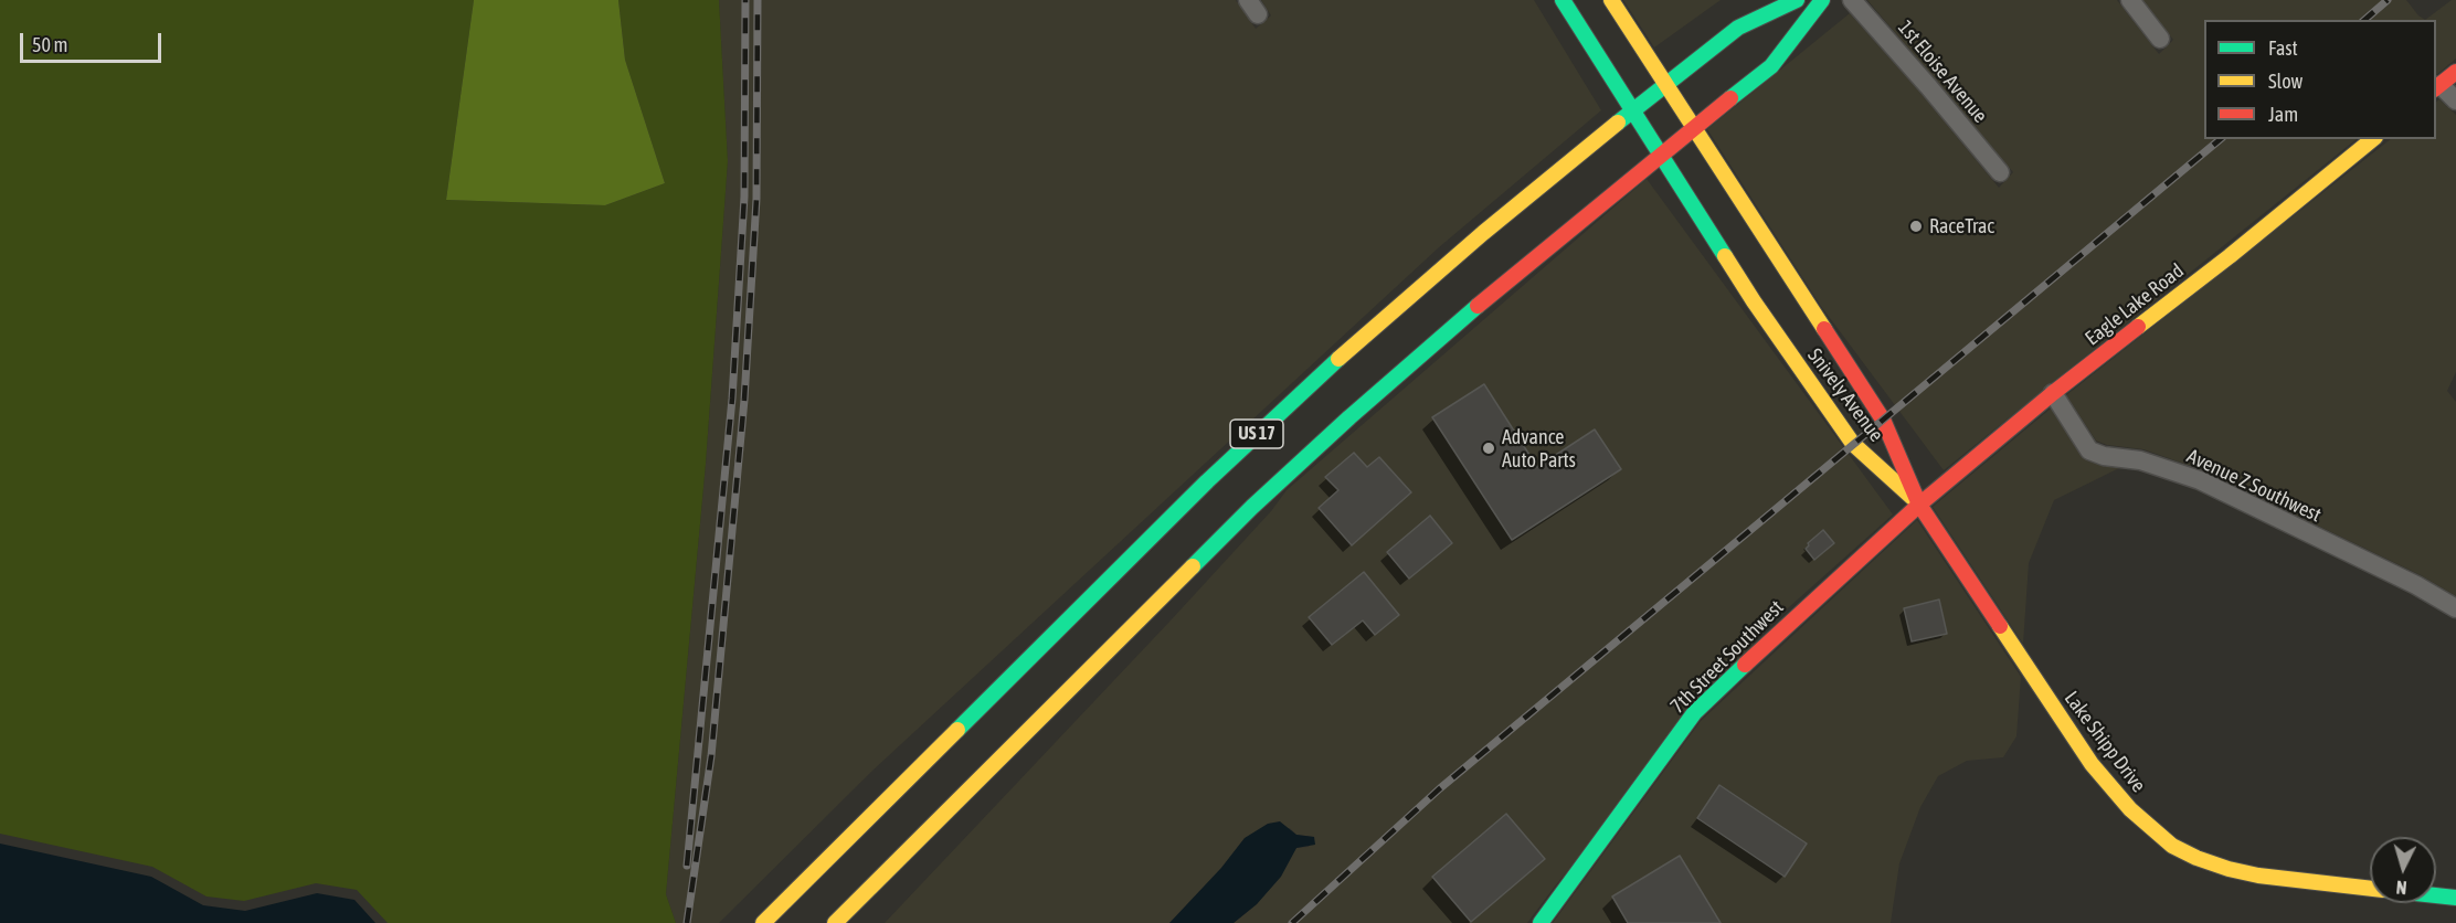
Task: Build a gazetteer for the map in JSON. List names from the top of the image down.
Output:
{
  "streets": {
    "main road": [
      "Eagle Lake Road",
      "Snively Avenue",
      "US 17",
      "7th Street Southwest",
      "Lake Shipp Drive"
    ],
    "street": ["1st Eloise Avenue", "Avenue Z Southwest"]
  },
  "crossings": [
    ["Eagle Lake Road", "Snively Avenue"],
    ["Eagle Lake Road", "Avenue Z Southwest"],
    ["Eagle Lake Road", "7th Street Southwest"],
    ["Eagle Lake Road", "Lake Shipp Drive"],
    ["Snively Avenue", "US 17"],
    ["Snively Avenue", "7th Street Southwest"],
    ["Snively Avenue", "Lake Shipp Drive"],
    ["7th Street Southwest", "Lake Shipp Drive"]
  ],
  "places": ["RaceTrac", "Advance Auto Parts"],
  "legend": ["Fast", "Slow", "Jam"],
  "scale_bar": "50 m",
  "north": "bottom"
}
